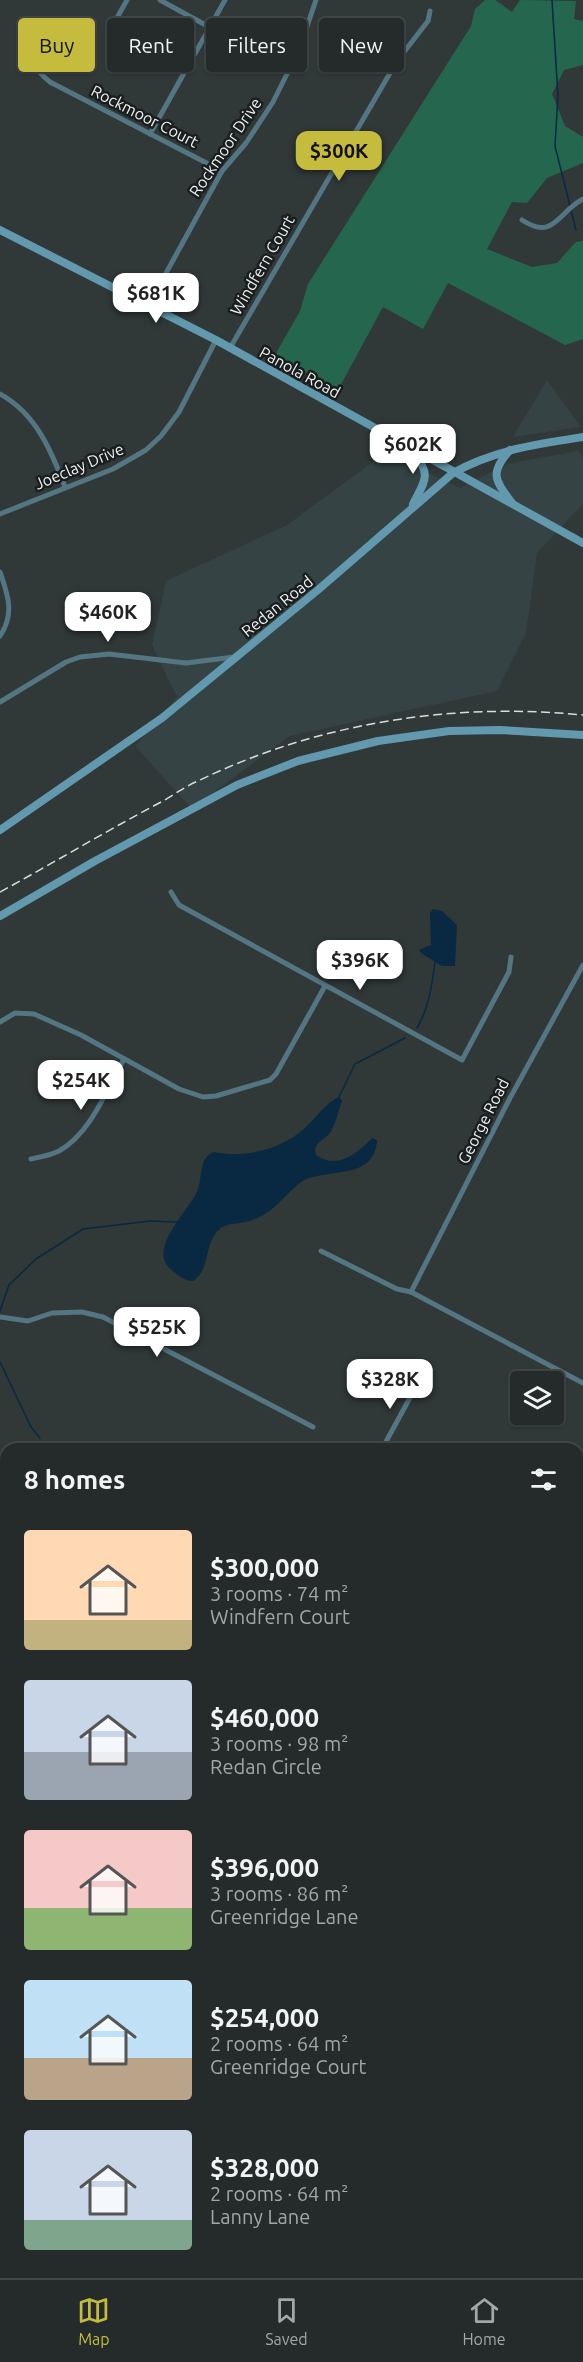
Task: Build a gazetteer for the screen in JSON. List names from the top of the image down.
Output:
{
  "streets": {
    "main road": ["Panola Road", "Redan Road"],
    "street": [
      "Rockmoor Court",
      "Rockmoor Drive",
      "Windfern Court",
      "Joeclay Drive",
      "George Road"
    ]
  },
  "crossings": [
    ["Rockmoor Court", "Rockmoor Drive"],
    ["Rockmoor Drive", "Panola Road"],
    ["Windfern Court", "Panola Road"],
    ["Panola Road", "Joeclay Drive"],
    ["Panola Road", "Redan Road"]
  ],
  "page": {
    "chip": [
      "Buy",
      "Rent",
      "Filters",
      "New"
    ],
    "price": [
      "$300K",
      "$681K",
      "$602K",
      "$460K",
      "$396K",
      "$254K",
      "$525K",
      "$328K"
    ],
    "heading": "8 homes",
    "list": [
      {
        "name": "$300,000",
        "note": "3 rooms · 74 m² · Windfern Court"
      },
      {
        "name": "$460,000",
        "note": "3 rooms · 98 m² · Redan Circle"
      },
      {
        "name": "$396,000",
        "note": "3 rooms · 86 m² · Greenridge Lane"
      },
      {
        "name": "$254,000",
        "note": "2 rooms · 64 m² · Greenridge Court"
      },
      {
        "name": "$328,000",
        "note": "2 rooms · 64 m² · Lanny Lane"
      }
    ],
    "tabs": ["Map", "Saved", "Home"]
  }
}
